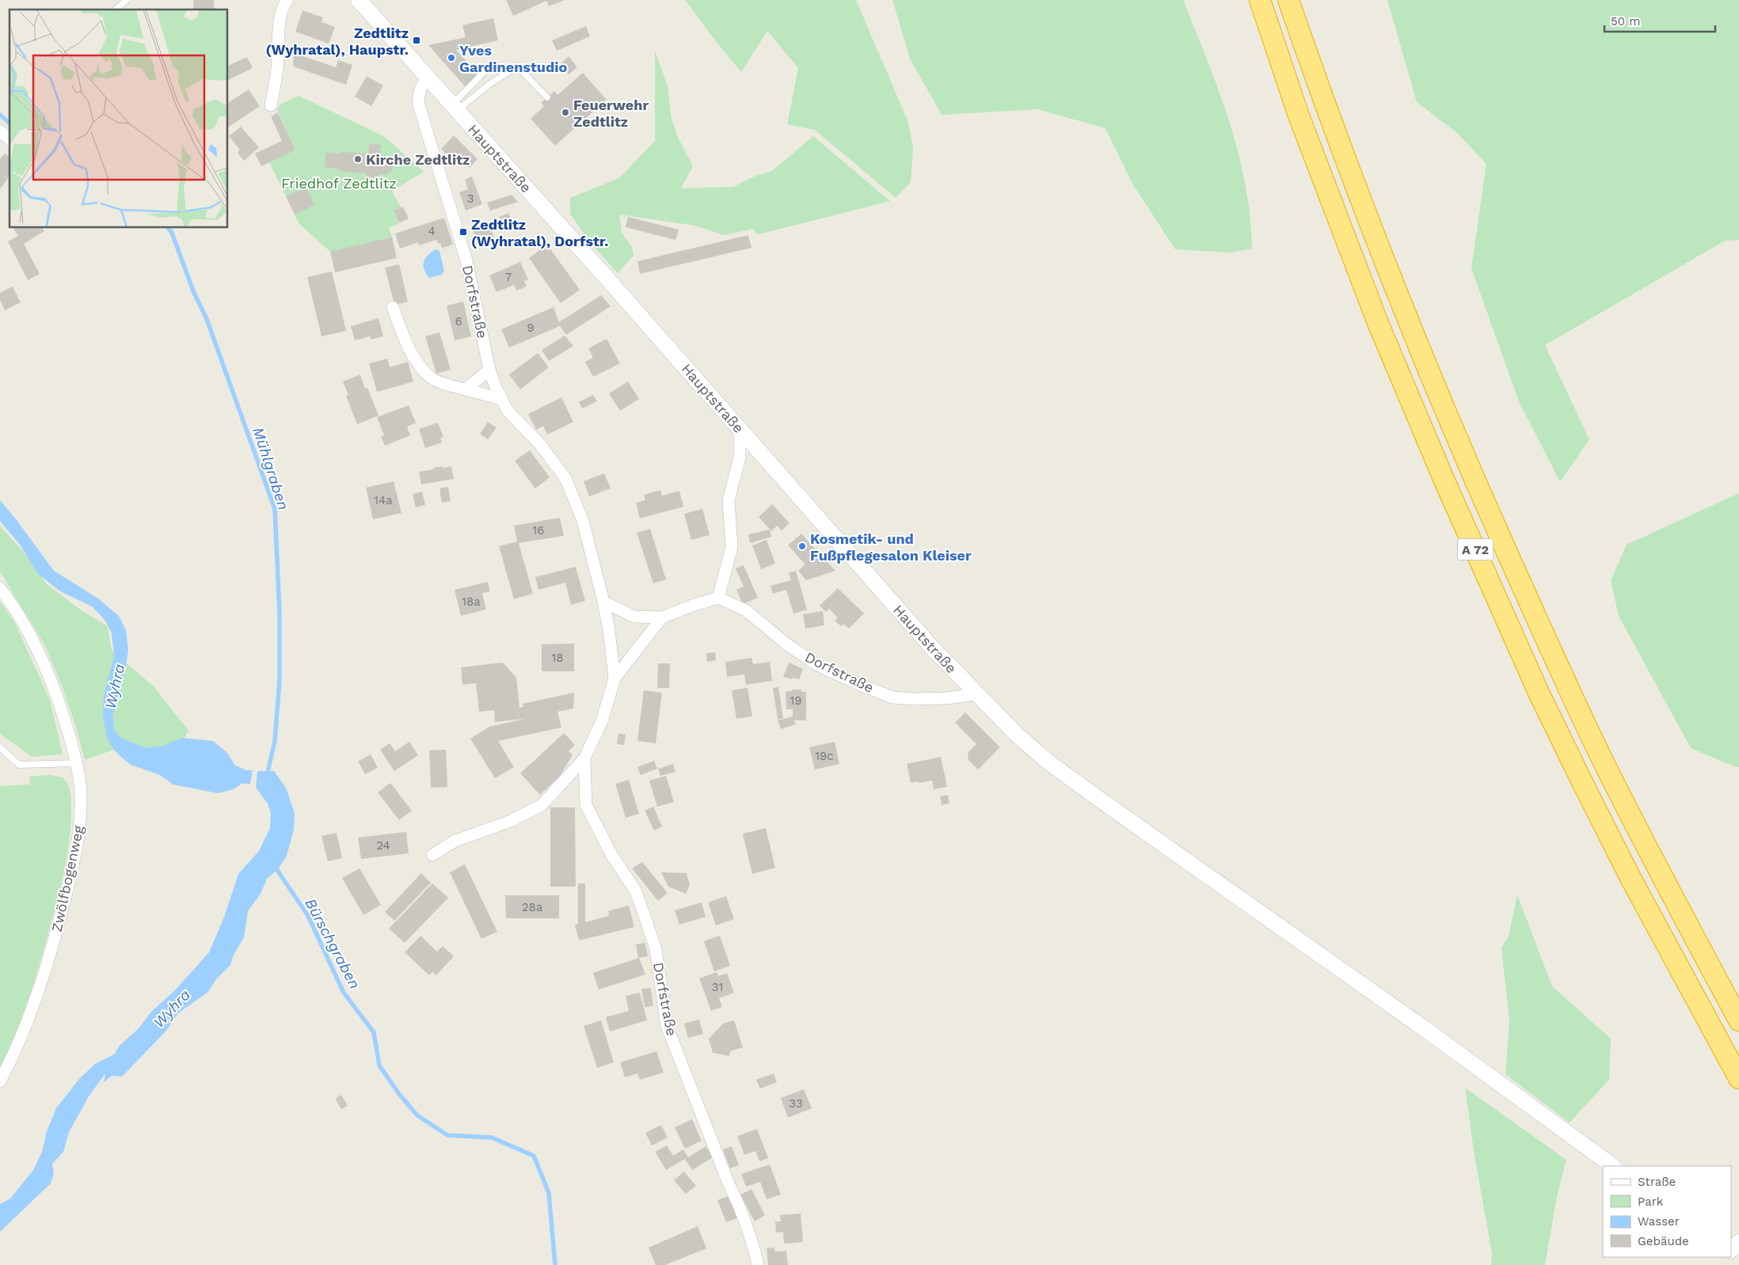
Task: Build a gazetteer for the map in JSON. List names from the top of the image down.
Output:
{
  "streets": {
    "highway": ["A 72"],
    "main road": ["Hauptstraße"],
    "street": ["Dorfstraße", "Zwölfbogenweg"]
  },
  "crossings": [
    ["Hauptstraße", "Dorfstraße"]
  ],
  "water": ["Mühlgraben", "Wyhra", "Bürschgraben"],
  "parks": ["Friedhof Zedtlitz"],
  "places": {
    "transit": ["Zedtlitz (Wyhratal), Haupstr.", "Zedtlitz (Wyhratal), Dorfstr."],
    "other": [
      "Yves Gardinenstudio",
      "Feuerwehr Zedtlitz",
      "Kirche Zedtlitz",
      "Kosmetik- und Fußpflegesalon Kleiser"
    ]
  },
  "house_numbers": [
    "3",
    "4",
    "7",
    "6",
    "9",
    "14a",
    "16",
    "18a",
    "18",
    "19",
    "19c",
    "24",
    "28a",
    "31",
    "33"
  ],
  "legend": [
    "Straße",
    "Park",
    "Wasser",
    "Gebäude"
  ],
  "scale_bar": "50 m"
}
